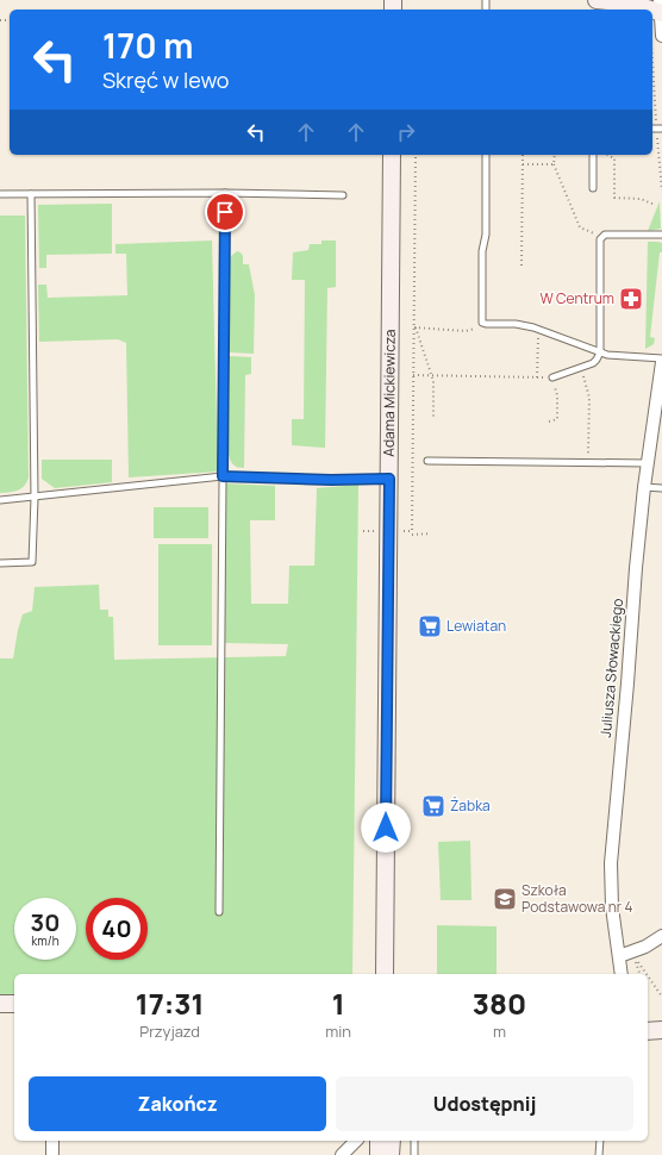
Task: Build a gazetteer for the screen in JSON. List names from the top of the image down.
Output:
{
  "streets": {
    "street": ["Adama Mickiewicza", "Juliusza Słowackiego"]
  },
  "places": {
    "pharmacy": ["W Centrum"],
    "supermarket": ["Lewiatan", "Żabka"],
    "school or university": ["Szkoła Podstawowa nr 4"]
  },
  "page": {
    "turn": ["170 m", "Skręć w lewo"],
    "speed": "30 km/h",
    "limit": "40",
    "eta": [
      "17:31",
      "Przyjazd",
      "1",
      "min",
      "380",
      "m"
    ],
    "buttons": ["Zakończ", "Udostępnij"]
  }
}
